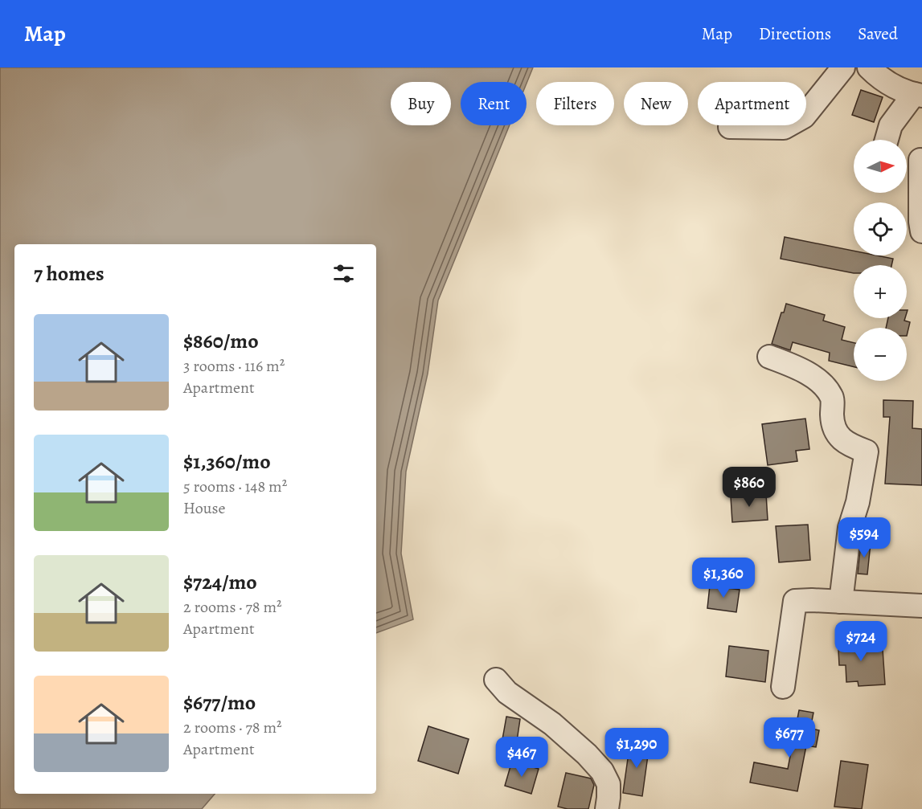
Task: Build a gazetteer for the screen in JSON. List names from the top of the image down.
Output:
{
  "north": "right",
  "page": {
    "header": "Map",
    "nav": ["Map", "Directions", "Saved"],
    "chip": [
      "Buy",
      "Rent",
      "Filters",
      "New",
      "Apartment"
    ],
    "map_buttons": ["+", "−"],
    "heading": "7 homes",
    "list": [
      {
        "name": "$860/mo",
        "note": "3 rooms · 116 m² · Apartment"
      },
      {
        "name": "$1,360/mo",
        "note": "5 rooms · 148 m² · House"
      },
      {
        "name": "$724/mo",
        "note": "2 rooms · 78 m² · Apartment"
      },
      {
        "name": "$677/mo",
        "note": "2 rooms · 78 m² · Apartment"
      }
    ],
    "price": [
      "$860",
      "$594",
      "$1,360",
      "$724",
      "$677",
      "$1,290",
      "$467"
    ]
  }
}
